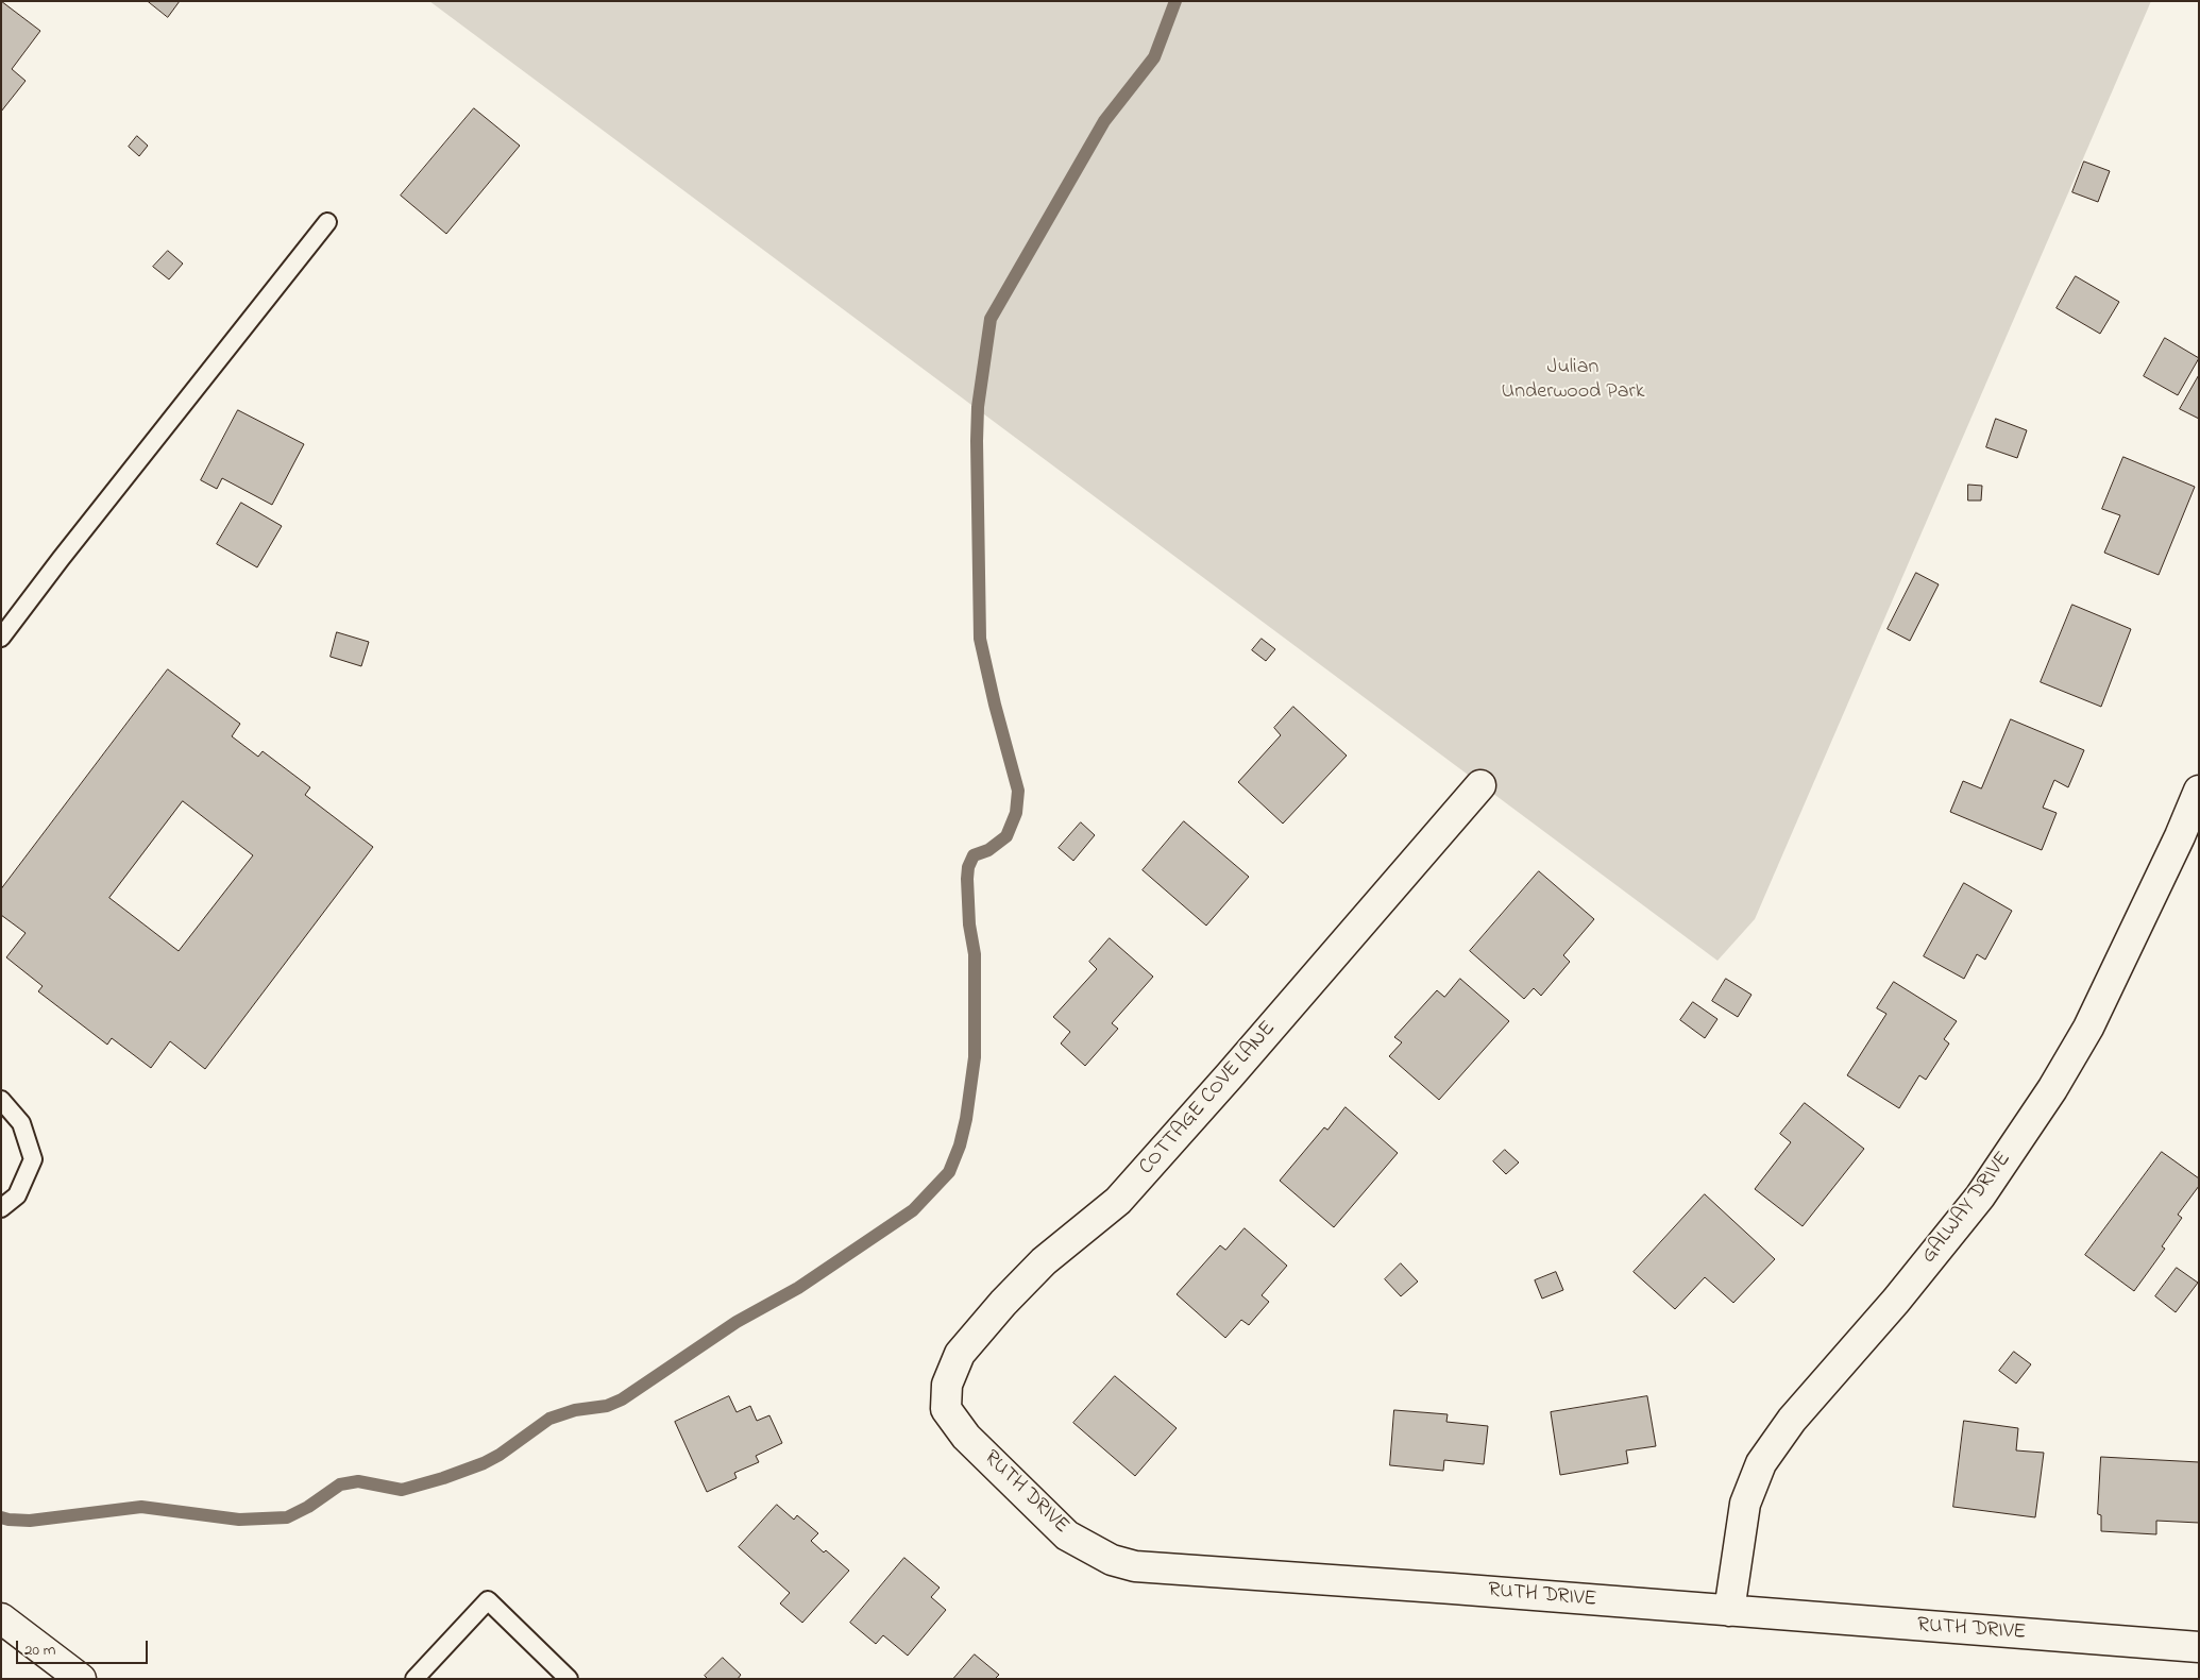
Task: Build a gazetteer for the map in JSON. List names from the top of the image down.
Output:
{
  "streets": {
    "street": ["COTTAGE COVE LANE", "GALWAY DRIVE", "RUTH DRIVE"]
  },
  "crossings": [
    ["COTTAGE COVE LANE", "RUTH DRIVE"],
    ["GALWAY DRIVE", "RUTH DRIVE"]
  ],
  "parks": ["Julian Underwood Park"],
  "scale_bar": "20 m"
}
